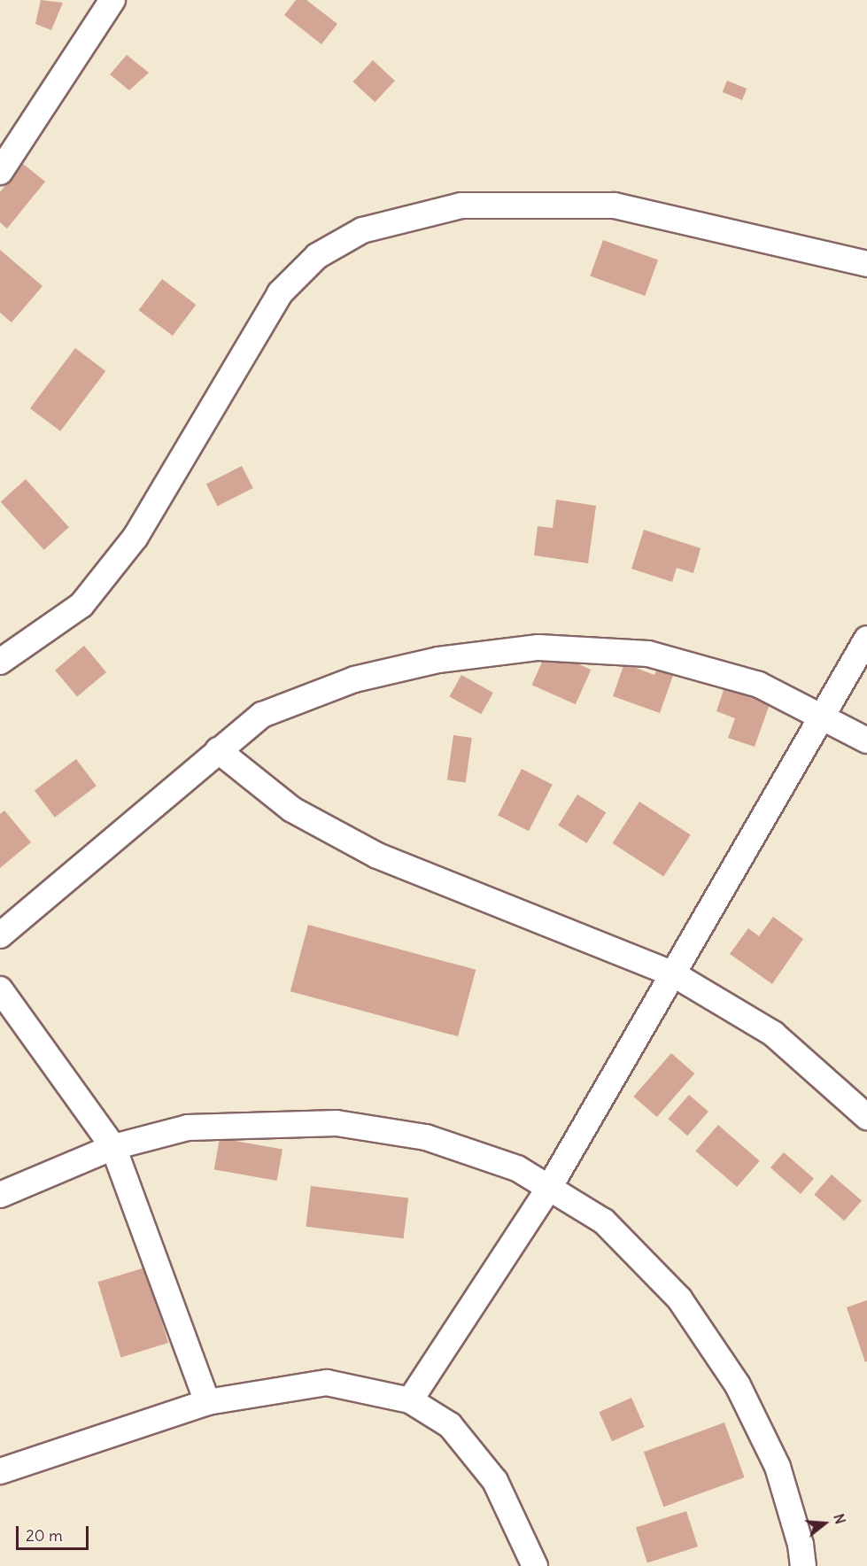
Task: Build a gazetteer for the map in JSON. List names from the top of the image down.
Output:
{
  "scale_bar": "20 m",
  "north": "right"
}
